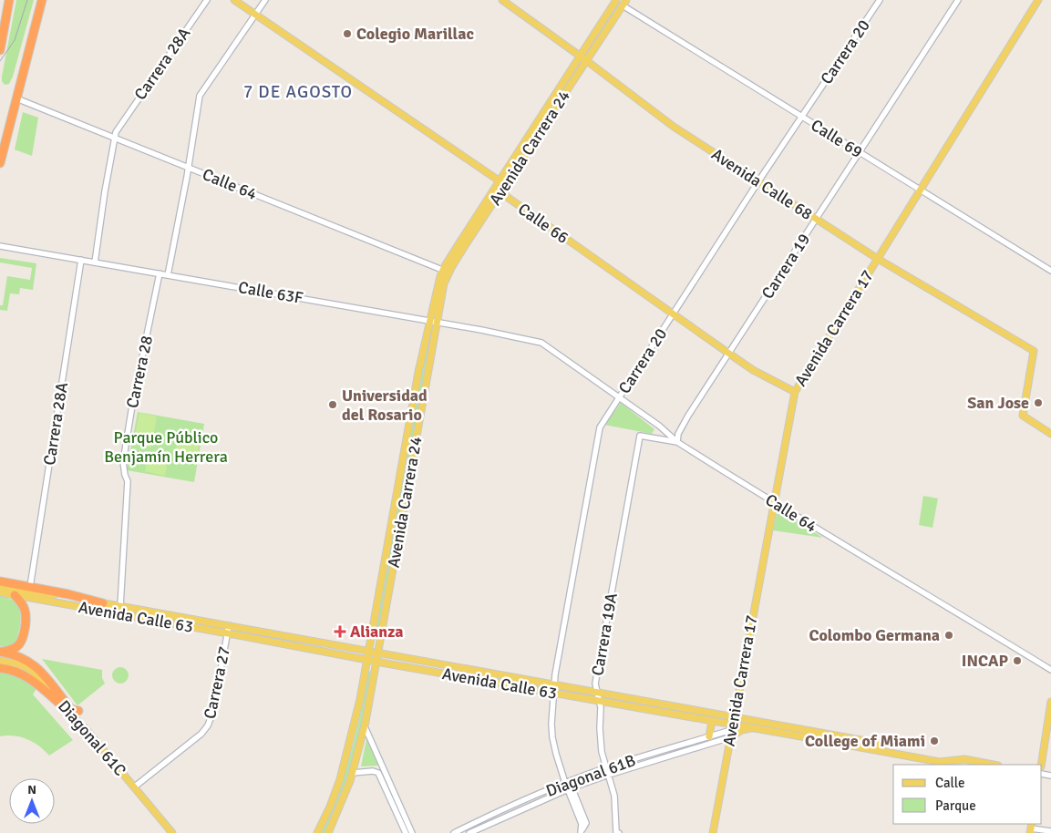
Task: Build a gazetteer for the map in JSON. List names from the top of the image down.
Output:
{
  "streets": {
    "main road": [
      "Avenida Carrera 24",
      "Avenida Calle 68",
      "Calle 66",
      "Avenida Carrera 17",
      "Avenida Calle 63",
      "Diagonal 61C"
    ],
    "street": [
      "Carrera 20",
      "Carrera 28A",
      "Calle 69",
      "Calle 64",
      "Carrera 19",
      "Calle 63F",
      "Carrera 28",
      "Carrera 19A",
      "Carrera 27",
      "Diagonal 61B"
    ]
  },
  "crossings": [
    ["Carrera 20", "Calle 69"],
    ["Carrera 20", "Calle 64"],
    ["Carrera 20", "Avenida Calle 68"],
    ["Carrera 20", "Calle 66"],
    ["Carrera 20", "Avenida Calle 63"],
    ["Carrera 20", "Diagonal 61B"],
    ["Carrera 28A", "Calle 64"],
    ["Carrera 28A", "Calle 63F"],
    ["Calle 69", "Avenida Carrera 24"],
    ["Calle 69", "Carrera 19"],
    ["Calle 69", "Avenida Carrera 17"],
    ["Avenida Carrera 24", "Calle 64"],
    ["Avenida Carrera 24", "Avenida Calle 68"],
    ["Avenida Carrera 24", "Calle 66"],
    ["Avenida Carrera 24", "Calle 63F"],
    ["Avenida Carrera 24", "Avenida Calle 63"],
    ["Calle 64", "Carrera 19"],
    ["Calle 64", "Calle 63F"],
    ["Calle 64", "Avenida Carrera 17"],
    ["Calle 64", "Carrera 19A"],
    ["Avenida Calle 68", "Carrera 19"],
    ["Avenida Calle 68", "Avenida Carrera 17"],
    ["Calle 66", "Carrera 19"],
    ["Calle 66", "Avenida Carrera 17"],
    ["Carrera 19", "Carrera 19A"],
    ["Calle 63F", "Carrera 28"],
    ["Avenida Carrera 17", "Avenida Calle 63"],
    ["Avenida Carrera 17", "Diagonal 61B"],
    ["Carrera 28", "Avenida Calle 63"],
    ["Avenida Calle 63", "Carrera 19A"],
    ["Avenida Calle 63", "Carrera 27"],
    ["Avenida Calle 63", "Diagonal 61B"],
    ["Carrera 19A", "Diagonal 61B"],
    ["Carrera 27", "Diagonal 61C"]
  ],
  "districts": ["7 DE AGOSTO"],
  "parks": ["Parque Público Benjamín Herrera"],
  "places": {
    "other": [
      "Colegio Marillac",
      "San Jose",
      "Universidad del Rosario",
      "Colombo Germana",
      "INCAP",
      "College of Miami"
    ],
    "health": ["Alianza"]
  },
  "legend": ["Calle", "Parque"],
  "north": "top"
}
